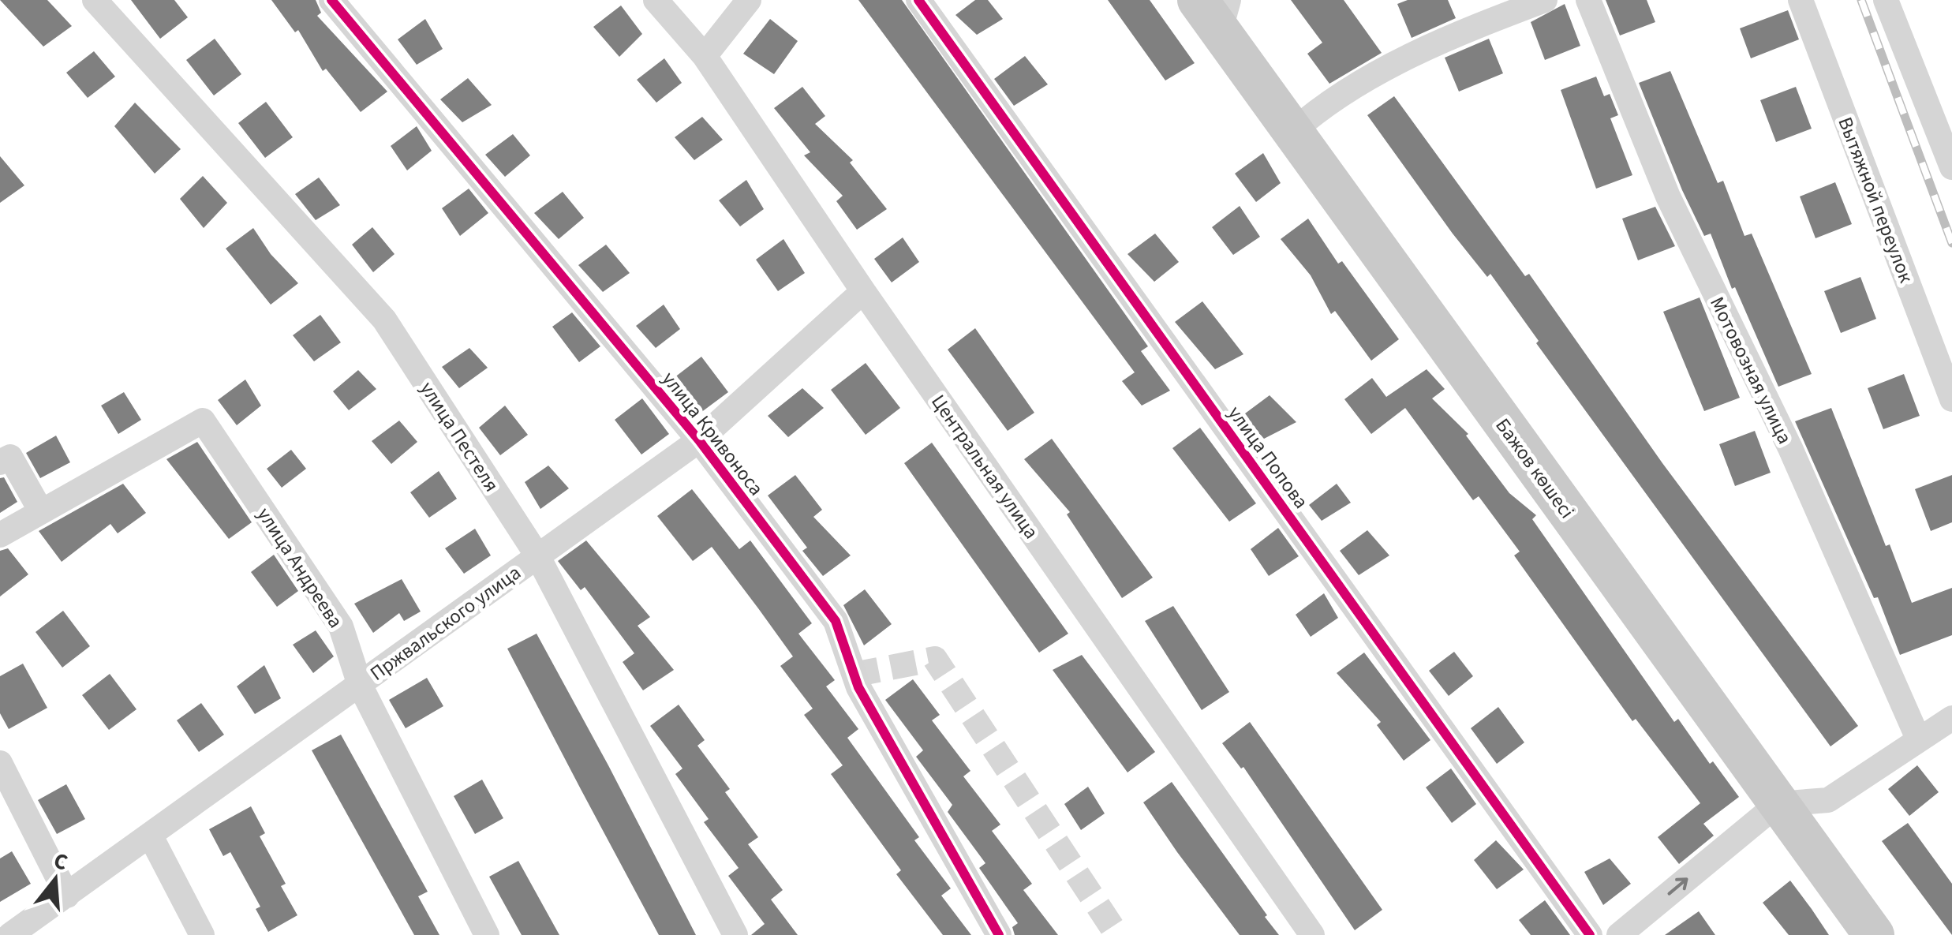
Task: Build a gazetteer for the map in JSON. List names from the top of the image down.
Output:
{
  "streets": {
    "main road": ["Бажов көшесі"],
    "street": [
      "Вытяжной переулок",
      "Мотовозная улица",
      "улица Кривоноса",
      "улица Пестеля",
      "улица Попова",
      "Центральная улица",
      "улица Андреева",
      "Пржвальского улица"
    ]
  },
  "crossings": [
    ["улица Кривоноса", "Пржвальского улица"],
    ["улица Пестеля", "Пржвальского улица"],
    ["Центральная улица", "Пржвальского улица"],
    ["улица Андреева", "Пржвальского улица"]
  ],
  "north": "top"
}
